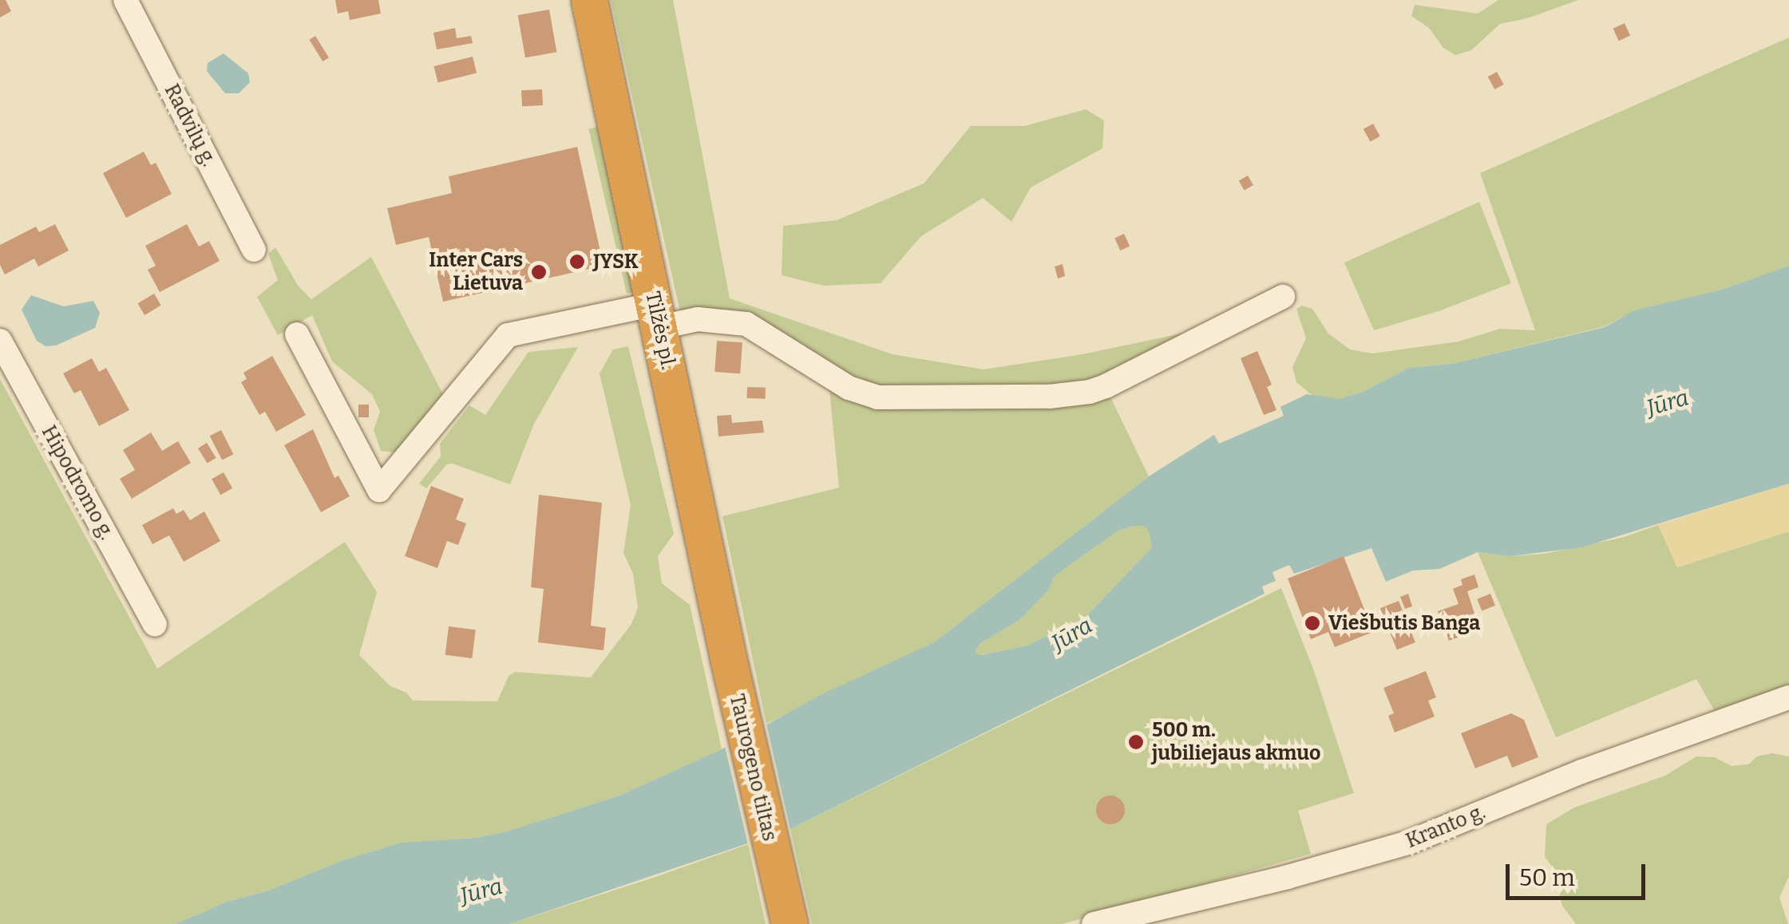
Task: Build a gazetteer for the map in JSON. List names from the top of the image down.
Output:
{
  "streets": {
    "highway": ["Tilžės pl.", "Taurogeno tiltas"],
    "street": ["Radvilų g.", "Hipodromo g.", "Kranto g."]
  },
  "crossings": [
    ["Tilžės pl.", "Taurogeno tiltas"]
  ],
  "water": ["Jūra"],
  "places": [
    "JYSK",
    "Inter Cars Lietuva",
    "Viešbutis Banga",
    "500 m. jubiliejaus akmuo"
  ],
  "scale_bar": "50 m"
}
